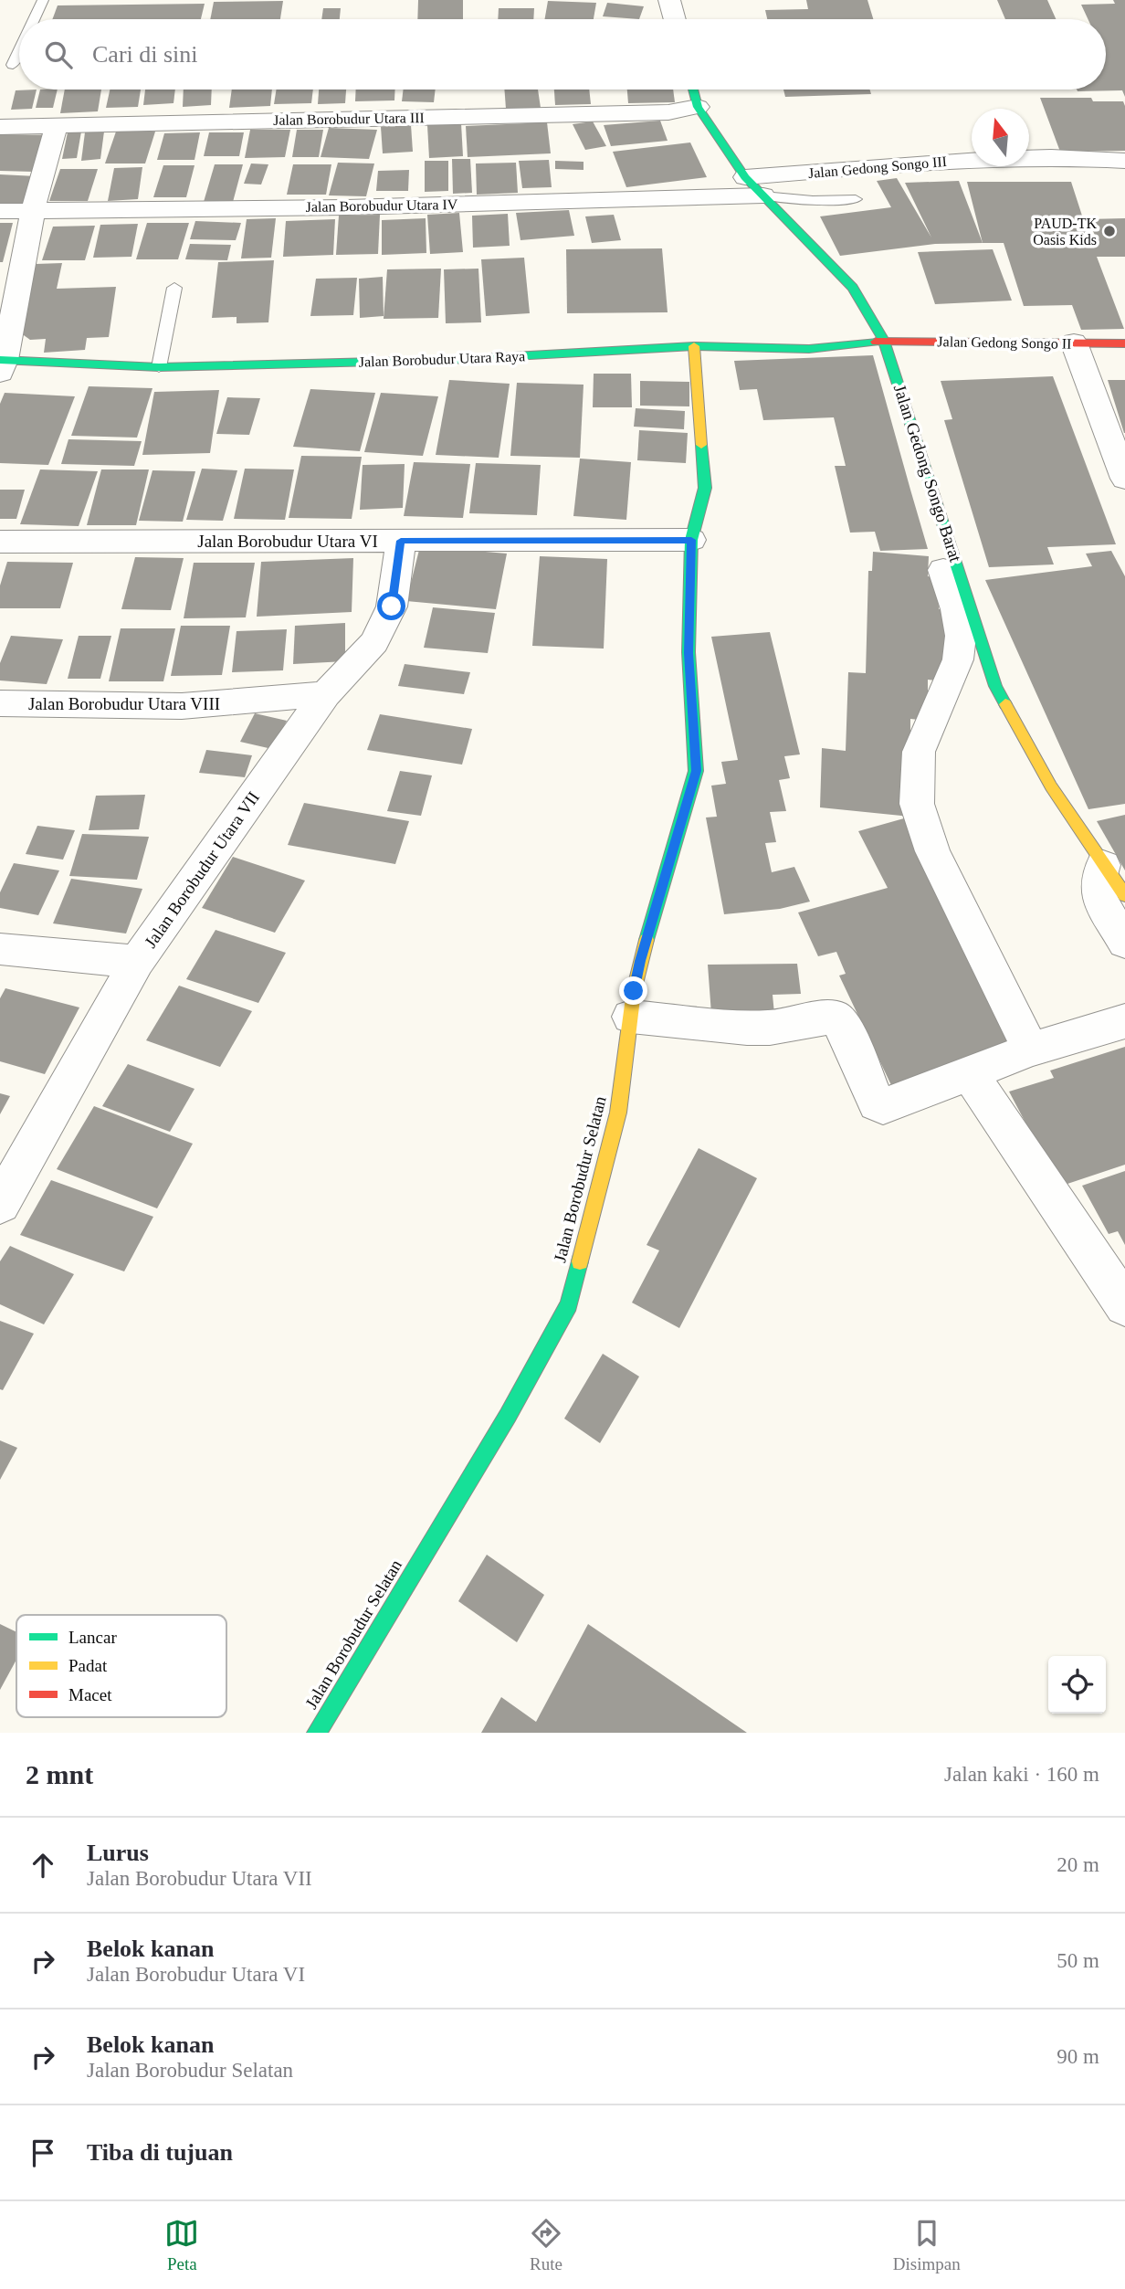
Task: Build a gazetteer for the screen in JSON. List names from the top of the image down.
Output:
{
  "streets": {
    "street": [
      "Jalan Borobudur Utara III",
      "Jalan Gedong Songo III",
      "Jalan Borobudur Utara IV",
      "Jalan Gedong Songo II",
      "Jalan Borobudur Utara Raya",
      "Jalan Gedong Songo Barat",
      "Jalan Borobudur Utara VI",
      "Jalan Borobudur Utara VIII",
      "Jalan Borobudur Utara VII",
      "Jalan Borobudur Selatan"
    ]
  },
  "crossings": [
    ["Jalan Borobudur Utara III", "Jalan Gedong Songo Barat"],
    ["Jalan Gedong Songo III", "Jalan Gedong Songo Barat"],
    ["Jalan Borobudur Utara IV", "Jalan Gedong Songo Barat"],
    ["Jalan Gedong Songo II", "Jalan Borobudur Utara Raya"],
    ["Jalan Gedong Songo II", "Jalan Gedong Songo Barat"],
    ["Jalan Borobudur Utara Raya", "Jalan Gedong Songo Barat"],
    ["Jalan Borobudur Utara Raya", "Jalan Borobudur Selatan"],
    ["Jalan Borobudur Utara VI", "Jalan Borobudur Utara VII"],
    ["Jalan Borobudur Utara VI", "Jalan Borobudur Selatan"],
    ["Jalan Borobudur Utara VIII", "Jalan Borobudur Utara VII"]
  ],
  "places": ["PAUD-TK Oasis Kids"],
  "legend": ["Lancar", "Padat", "Macet"],
  "north": "top",
  "page": {
    "search": "Cari di sini",
    "heading": ["2 mnt", "Jalan kaki · 160 m"],
    "list": [
      ["Lurus", "Jalan Borobudur Utara VII", "20 m"],
      ["Belok kanan", "Jalan Borobudur Utara VI", "50 m"],
      ["Belok kanan", "Jalan Borobudur Selatan", "90 m"],
      "Tiba di tujuan"
    ],
    "nav": ["Peta", "Rute", "Disimpan"]
  }
}
